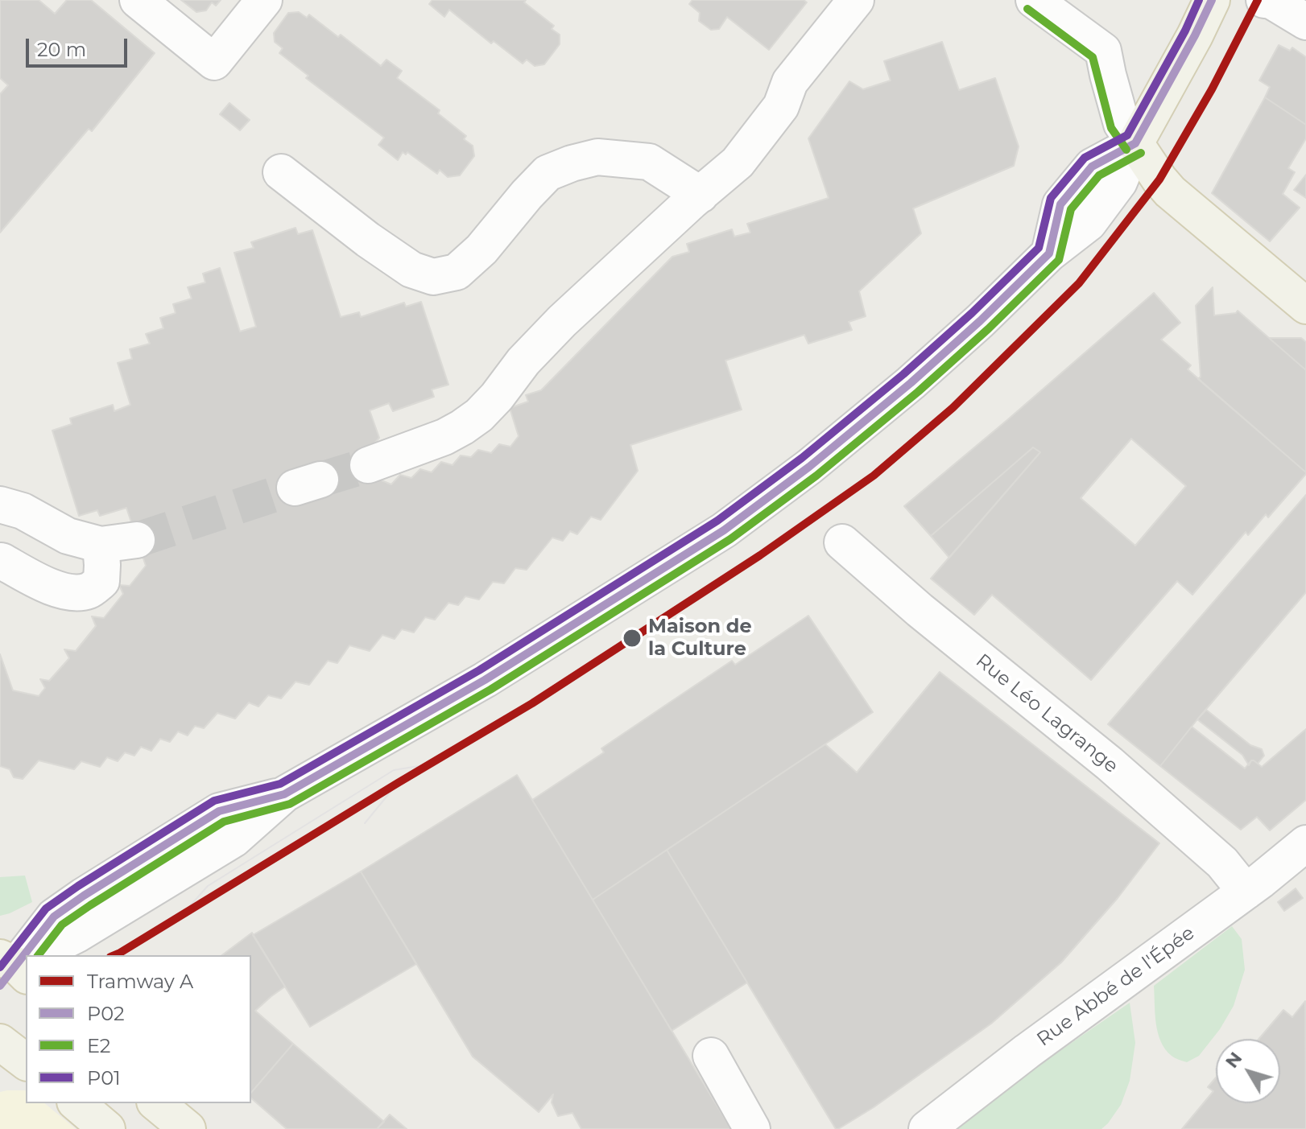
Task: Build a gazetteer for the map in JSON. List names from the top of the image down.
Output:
{
  "streets": {
    "street": ["Rue Léo Lagrange", "Rue Abbé de l'Épée"]
  },
  "crossings": [
    ["Rue Léo Lagrange", "Rue Abbé de l'Épée"]
  ],
  "places": ["Maison de la Culture"],
  "lines": [
    "tram line A",
    "transit line P02",
    "transit line P01",
    "transit line E2"
  ],
  "legend": [
    "Tramway A",
    "P02",
    "E2",
    "P01"
  ],
  "scale_bar": "20 m",
  "north": "top left"
}
